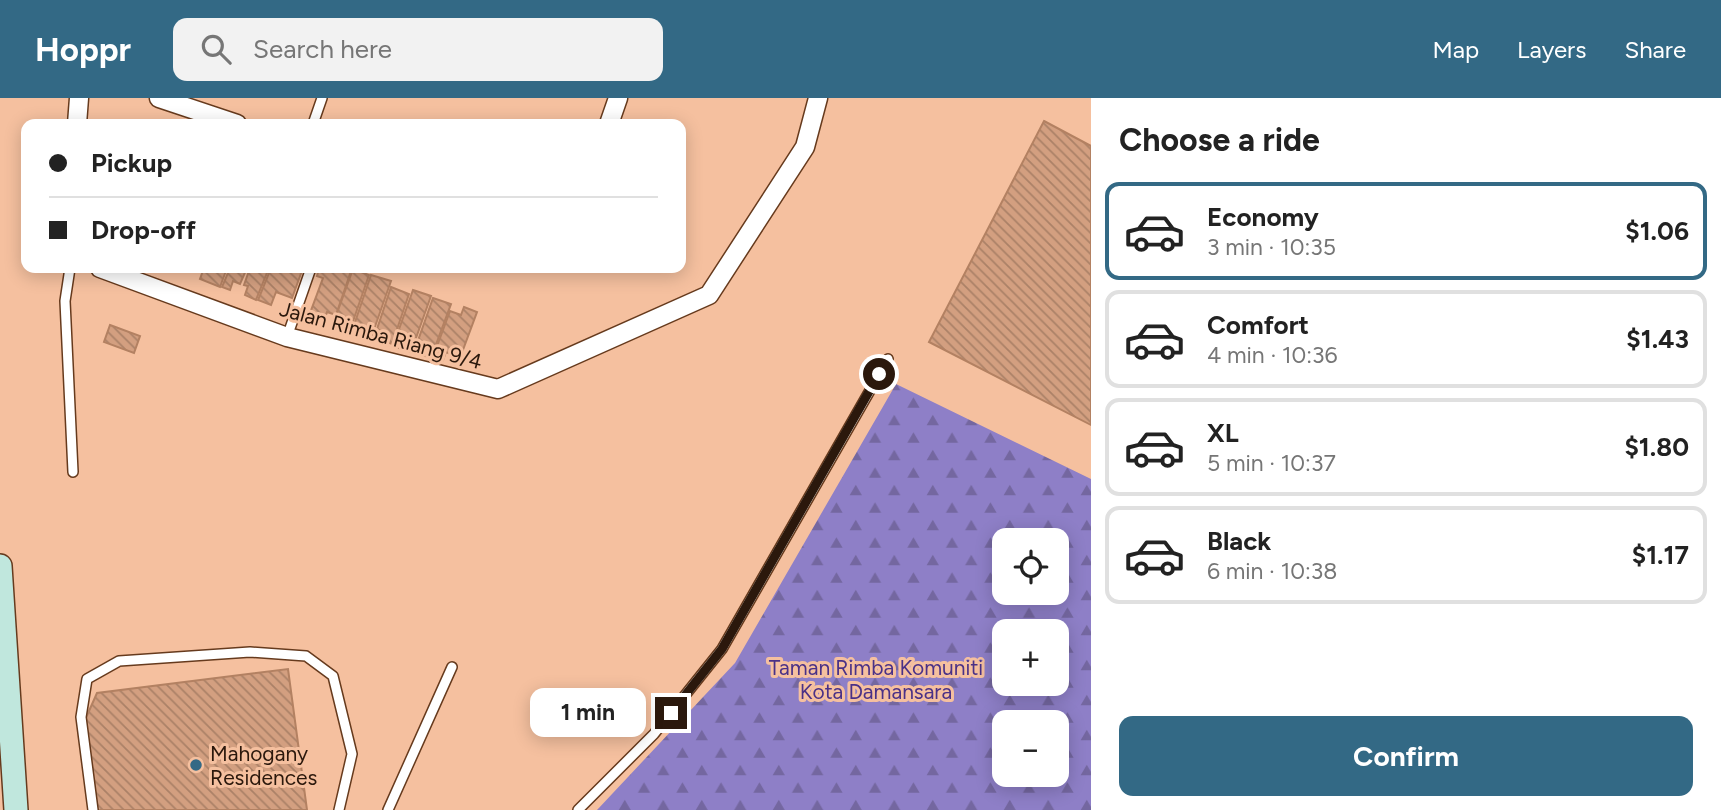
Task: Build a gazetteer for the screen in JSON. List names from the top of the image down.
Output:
{
  "streets": {
    "street": ["Jalan Rimba Riang 9/4"]
  },
  "parks": ["Taman Rimba Komuniti Kota Damansara"],
  "places": ["Mahogany Residences"],
  "page": {
    "header": "Hoppr",
    "search": "Search here",
    "nav": ["Map", "Layers", "Share"],
    "heading": "Choose a ride",
    "banner": ["Pickup", "Drop-off"],
    "list": [
      {
        "name": "Economy",
        "note": "3 min · 10:35",
        "value": "$1.06"
      },
      {
        "name": "Comfort",
        "note": "4 min · 10:36",
        "value": "$1.43"
      },
      {
        "name": "XL",
        "note": "5 min · 10:37",
        "value": "$1.80"
      },
      {
        "name": "Black",
        "note": "6 min · 10:38",
        "value": "$1.17"
      }
    ],
    "map_buttons": ["+", "−"],
    "bubble": "1 min",
    "buttons": "Confirm"
  }
}
